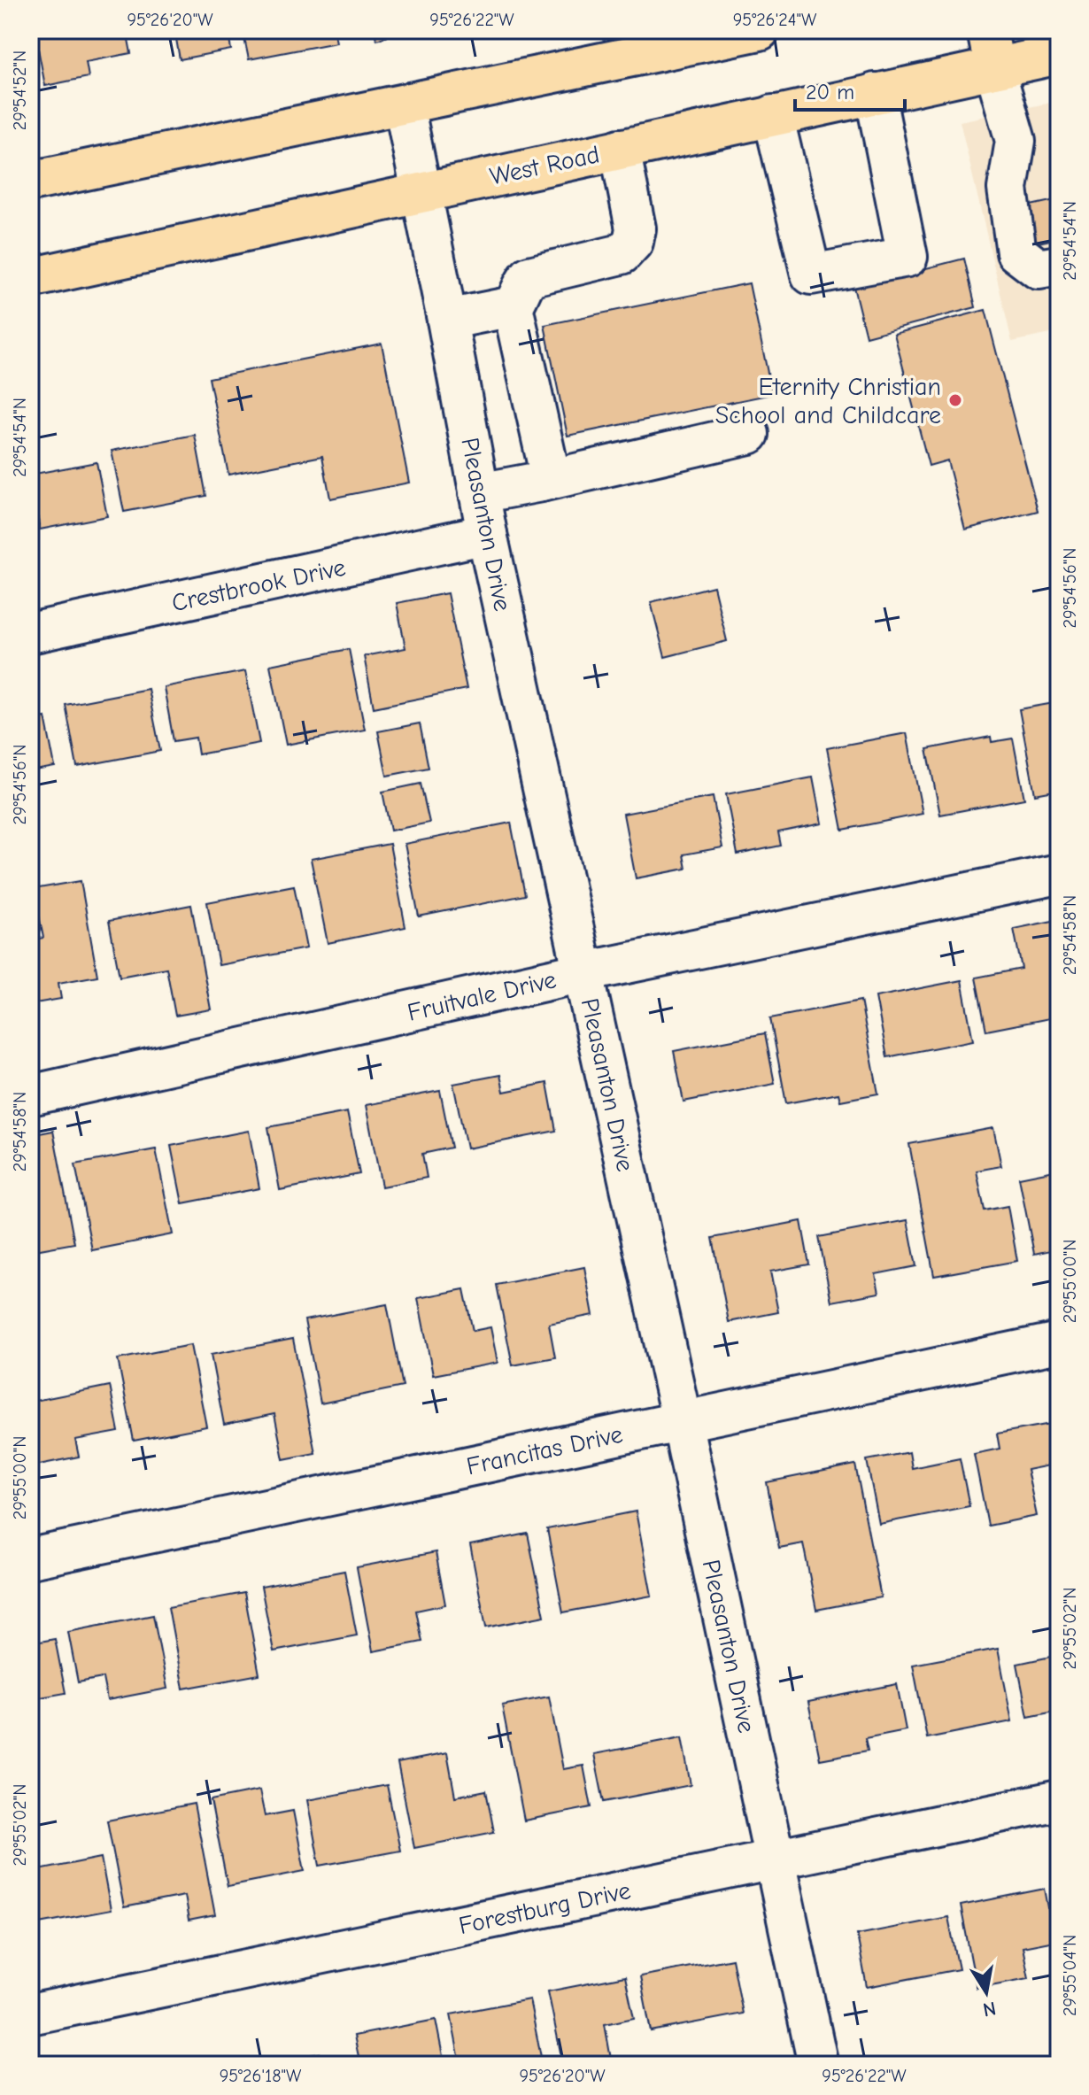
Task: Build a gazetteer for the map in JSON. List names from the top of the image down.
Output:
{
  "streets": {
    "main road": ["West Road"],
    "street": [
      "Pleasanton Drive",
      "Crestbrook Drive",
      "Fruitvale Drive",
      "Francitas Drive",
      "Forestburg Drive"
    ]
  },
  "crossings": [
    ["West Road", "Pleasanton Drive"],
    ["Pleasanton Drive", "Crestbrook Drive"],
    ["Pleasanton Drive", "Fruitvale Drive"],
    ["Pleasanton Drive", "Francitas Drive"],
    ["Pleasanton Drive", "Forestburg Drive"]
  ],
  "places": ["Eternity Christian School and Childcare"],
  "scale_bar": "20 m",
  "north": "bottom",
  "coordinates": [
    "95°26'20\"W",
    "95°26'22\"W",
    "95°26'24\"W",
    "29°54'52\"N",
    "29°54'54\"N",
    "29°54'56\"N",
    "29°54'58\"N",
    "29°55'00\"N",
    "29°55'02\"N",
    "29°55'04\"N",
    "95°26'18\"W"
  ]
}
